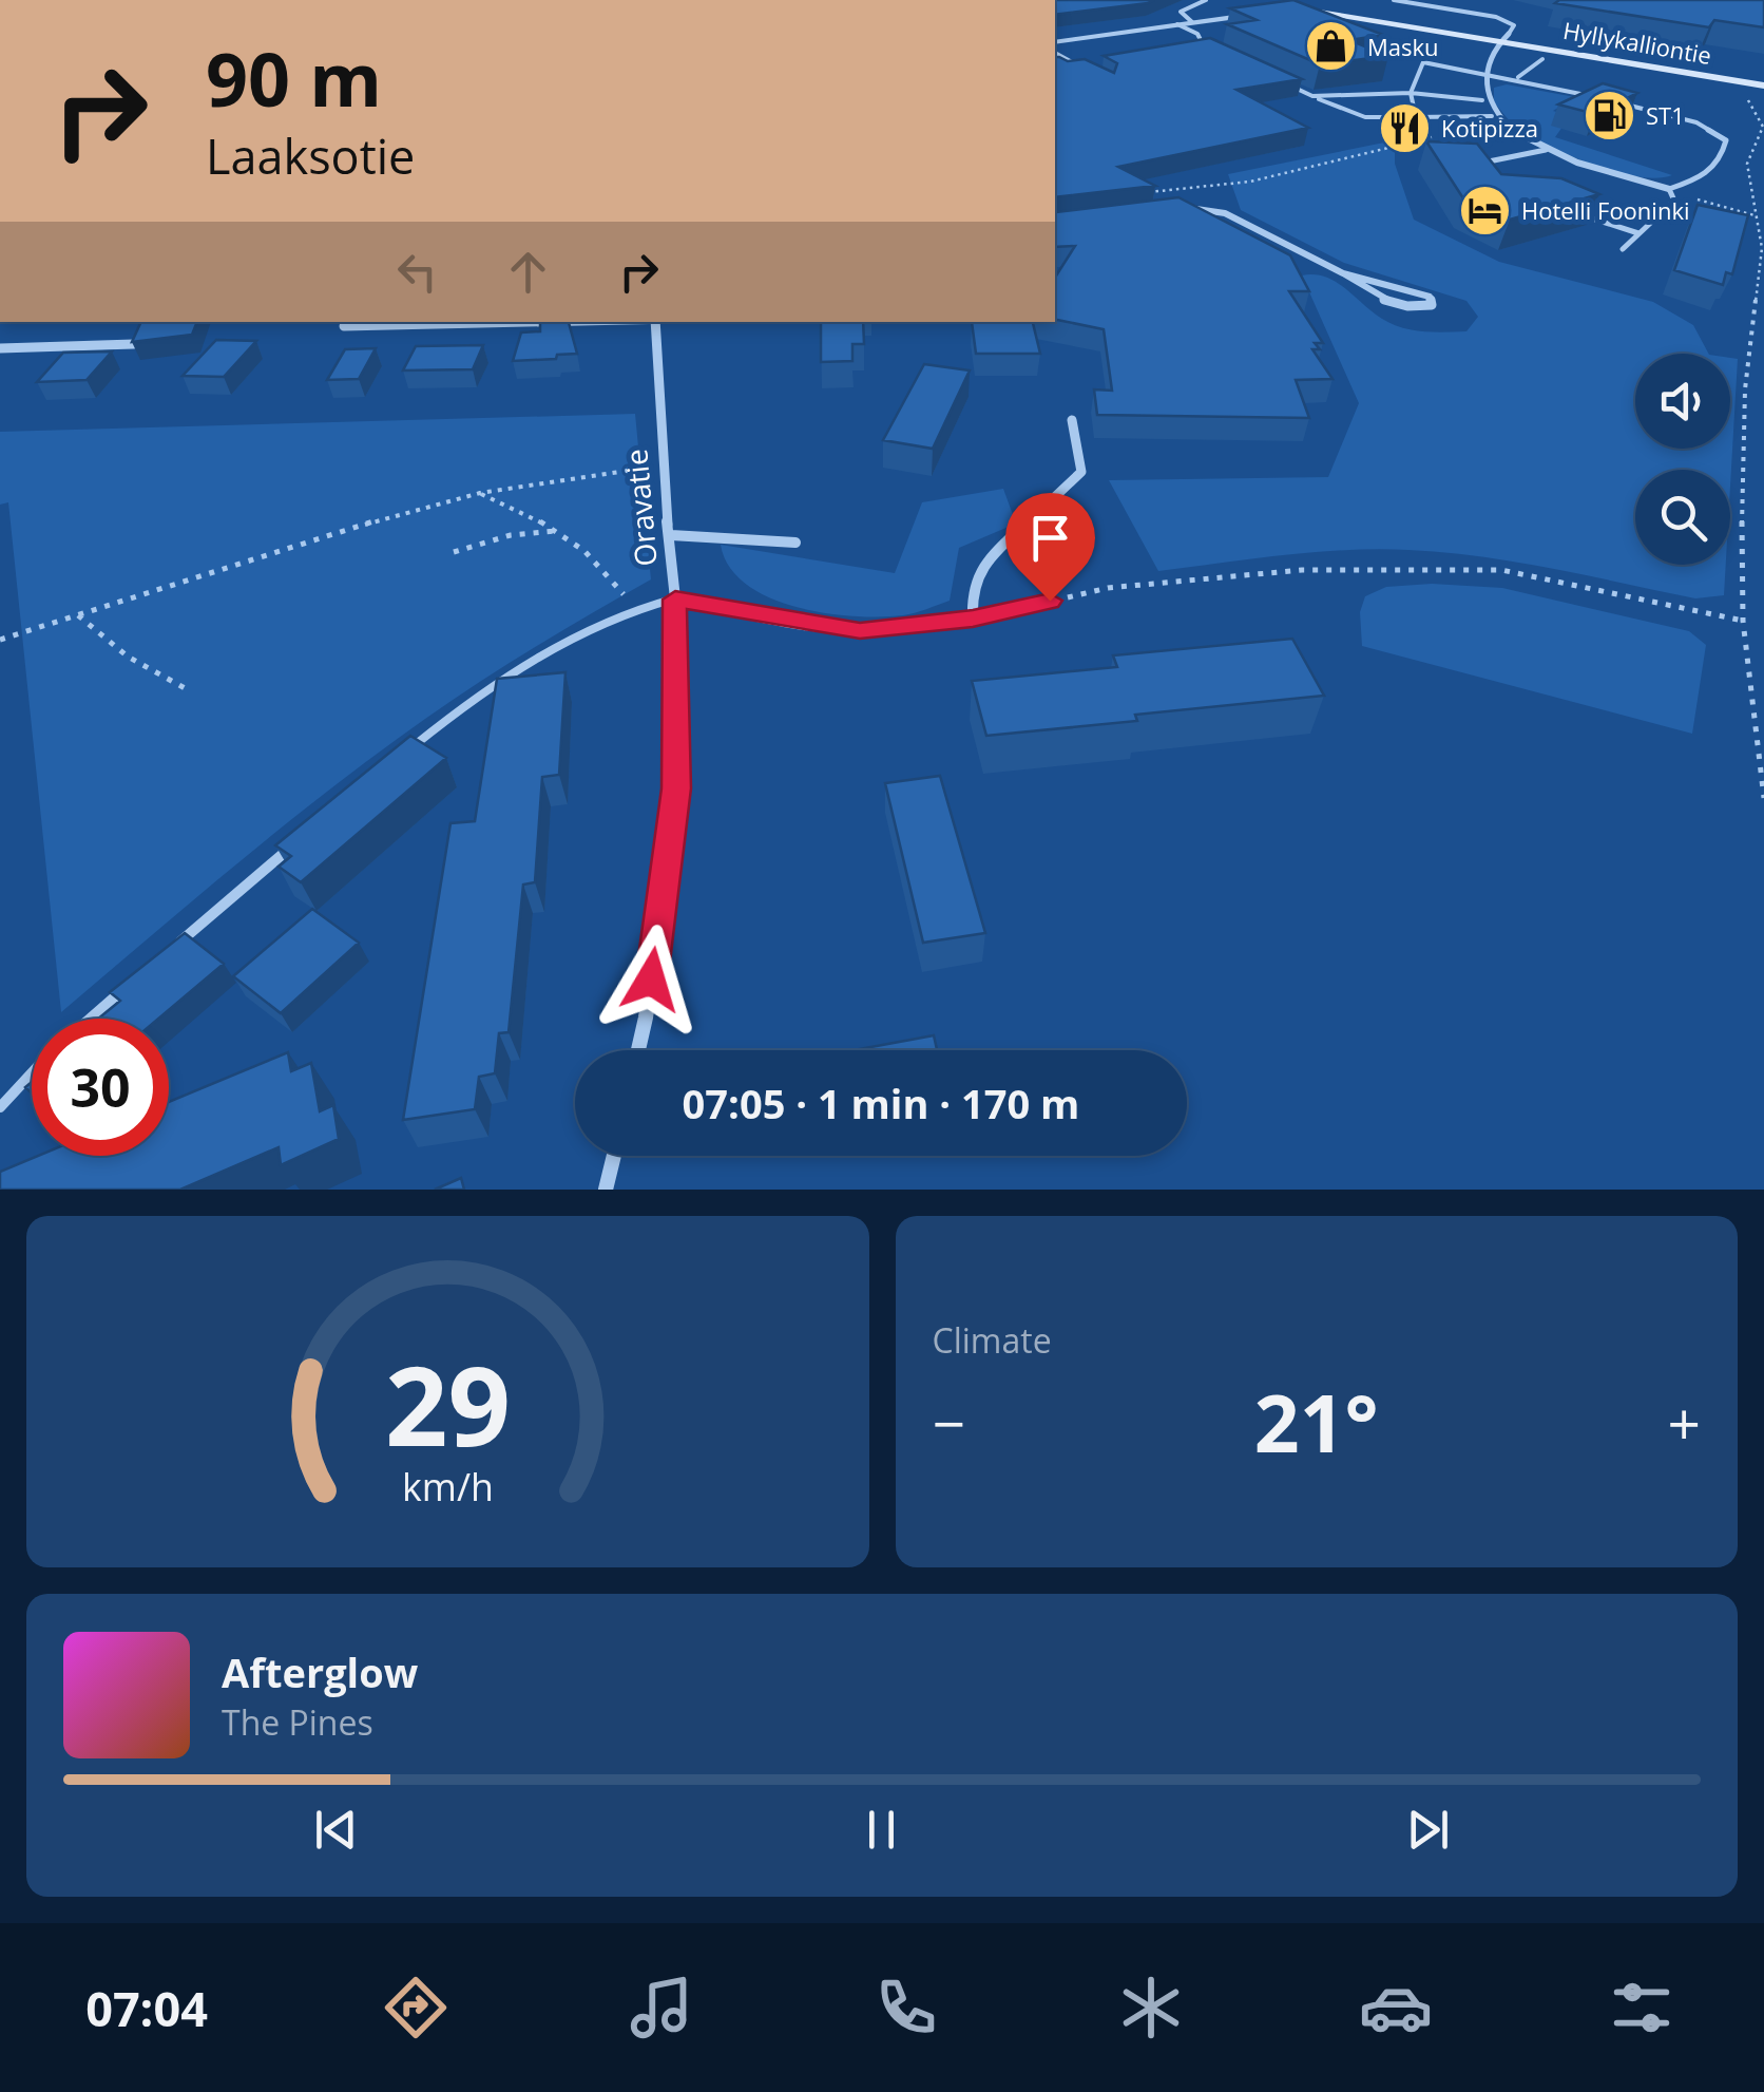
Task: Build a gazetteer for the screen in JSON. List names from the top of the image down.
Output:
{
  "streets": {
    "main road": ["Hyllykalliontie"],
    "street": ["Oravatie"]
  },
  "places": {
    "shop": ["Masku"],
    "fuel station": ["ST1"],
    "restaurant": ["Kotipizza"],
    "hotel": ["Hotelli Fooninki"]
  },
  "page": {
    "turn": ["90 m", "Laaksotie"],
    "limit": "30",
    "trip": "07:05 · 1 min · 170 m",
    "tile": "Climate",
    "heat": ["−", "21°", "+"],
    "song": ["Afterglow", "The Pines"],
    "tabs": "07:04",
    "gauge": ["29", "km/h"]
  }
}
